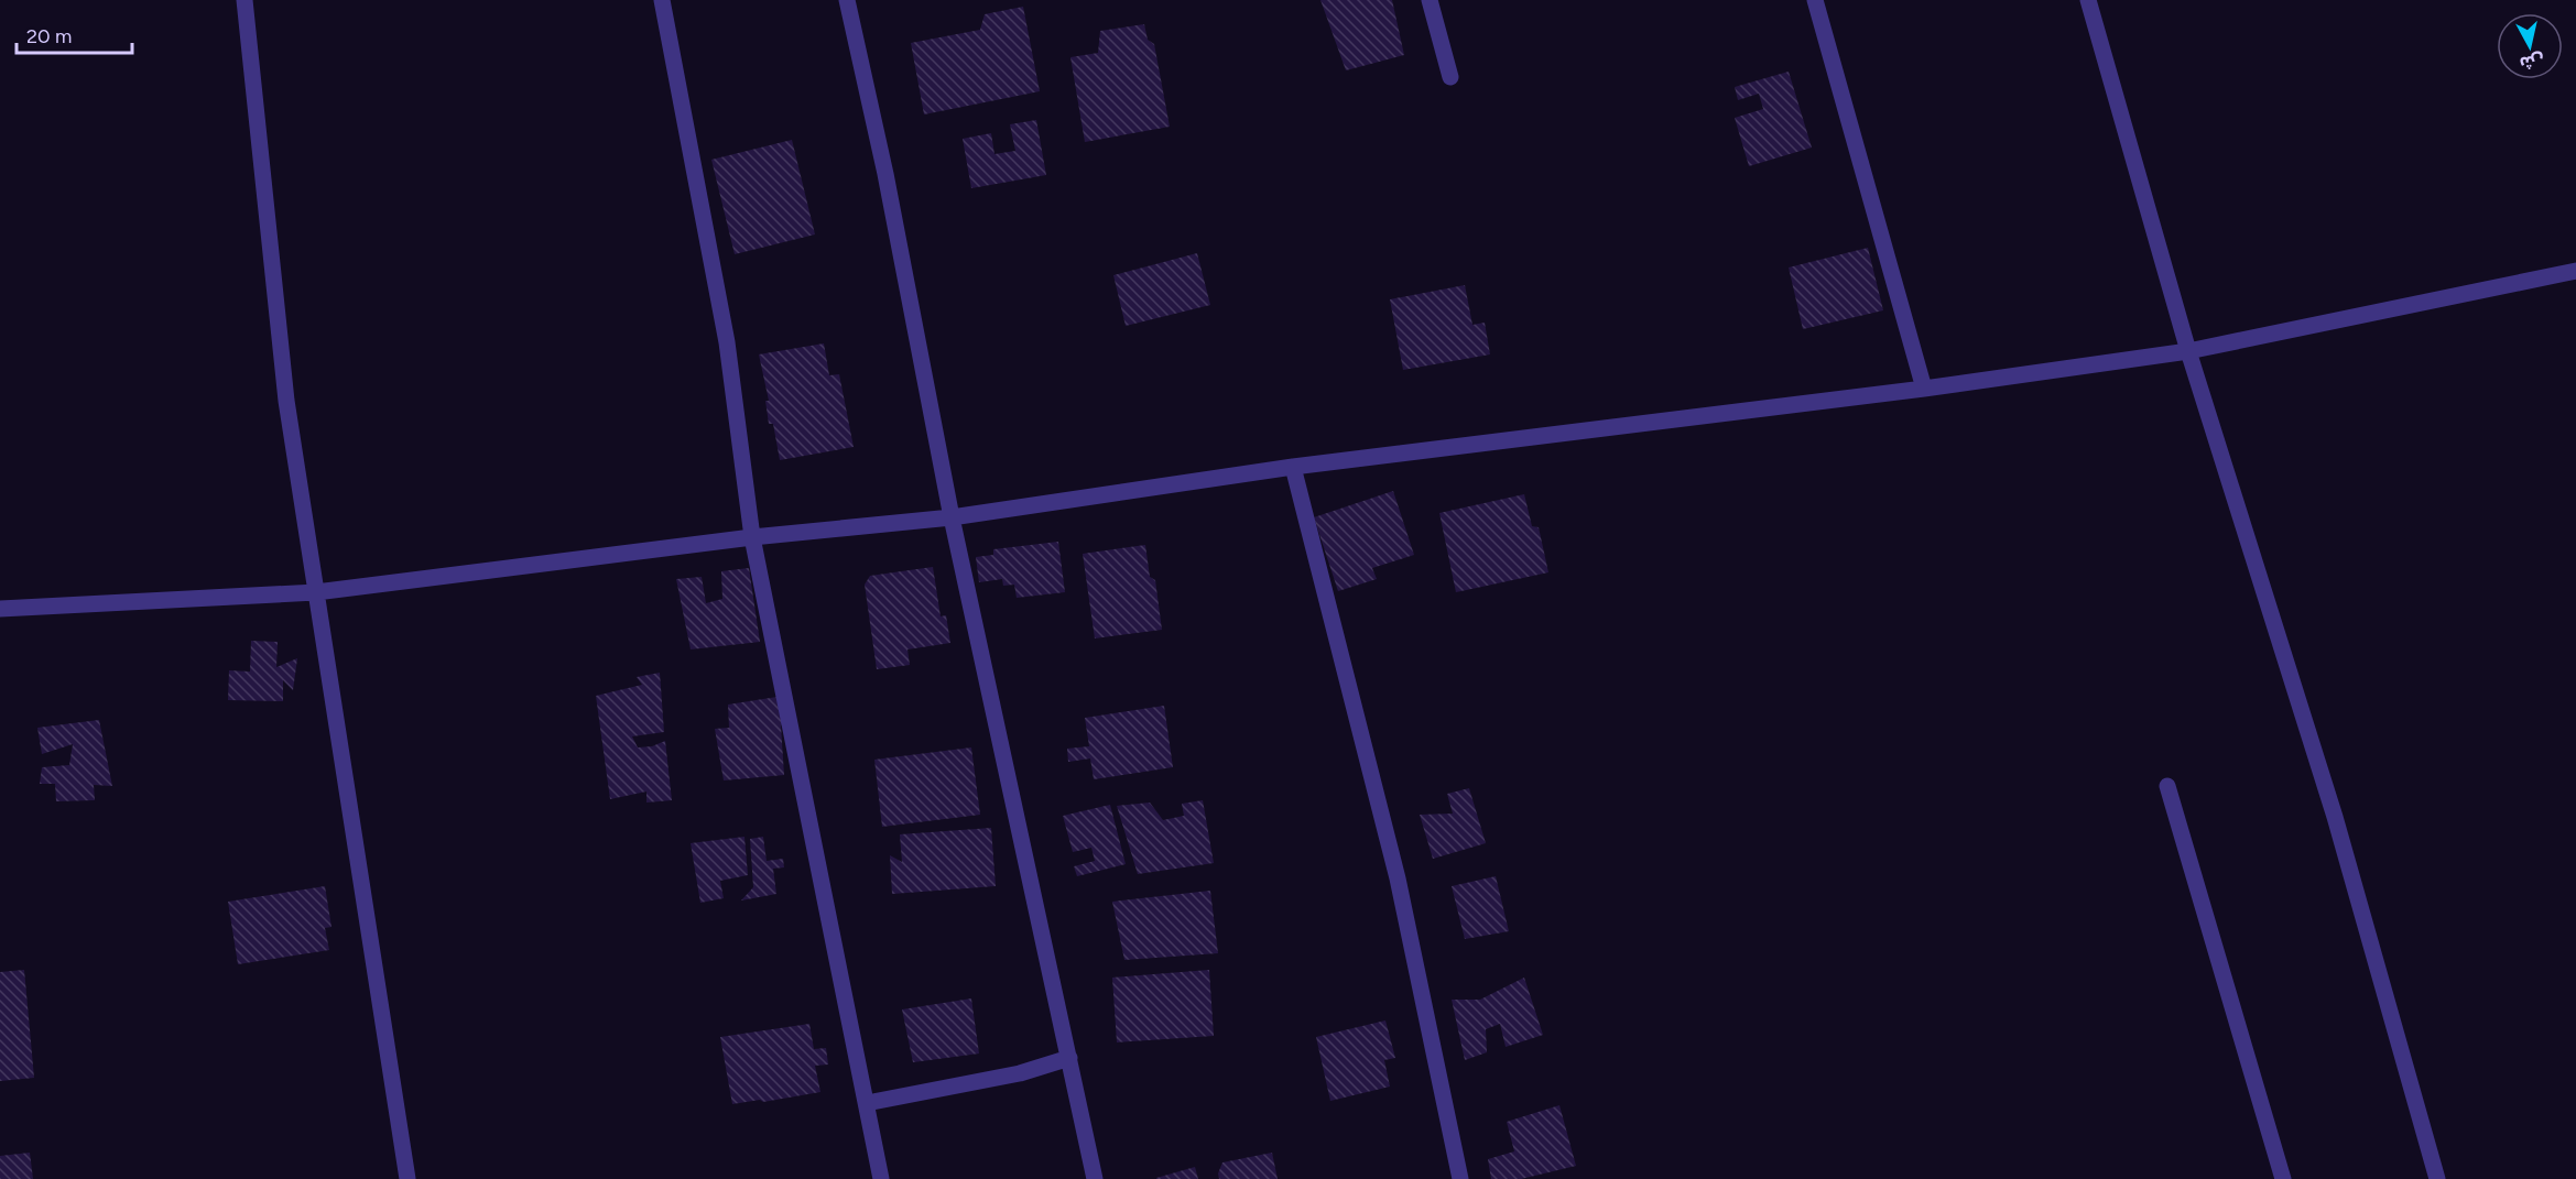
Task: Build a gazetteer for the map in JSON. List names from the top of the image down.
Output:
{
  "scale_bar": "20 m",
  "north": "bottom"
}
